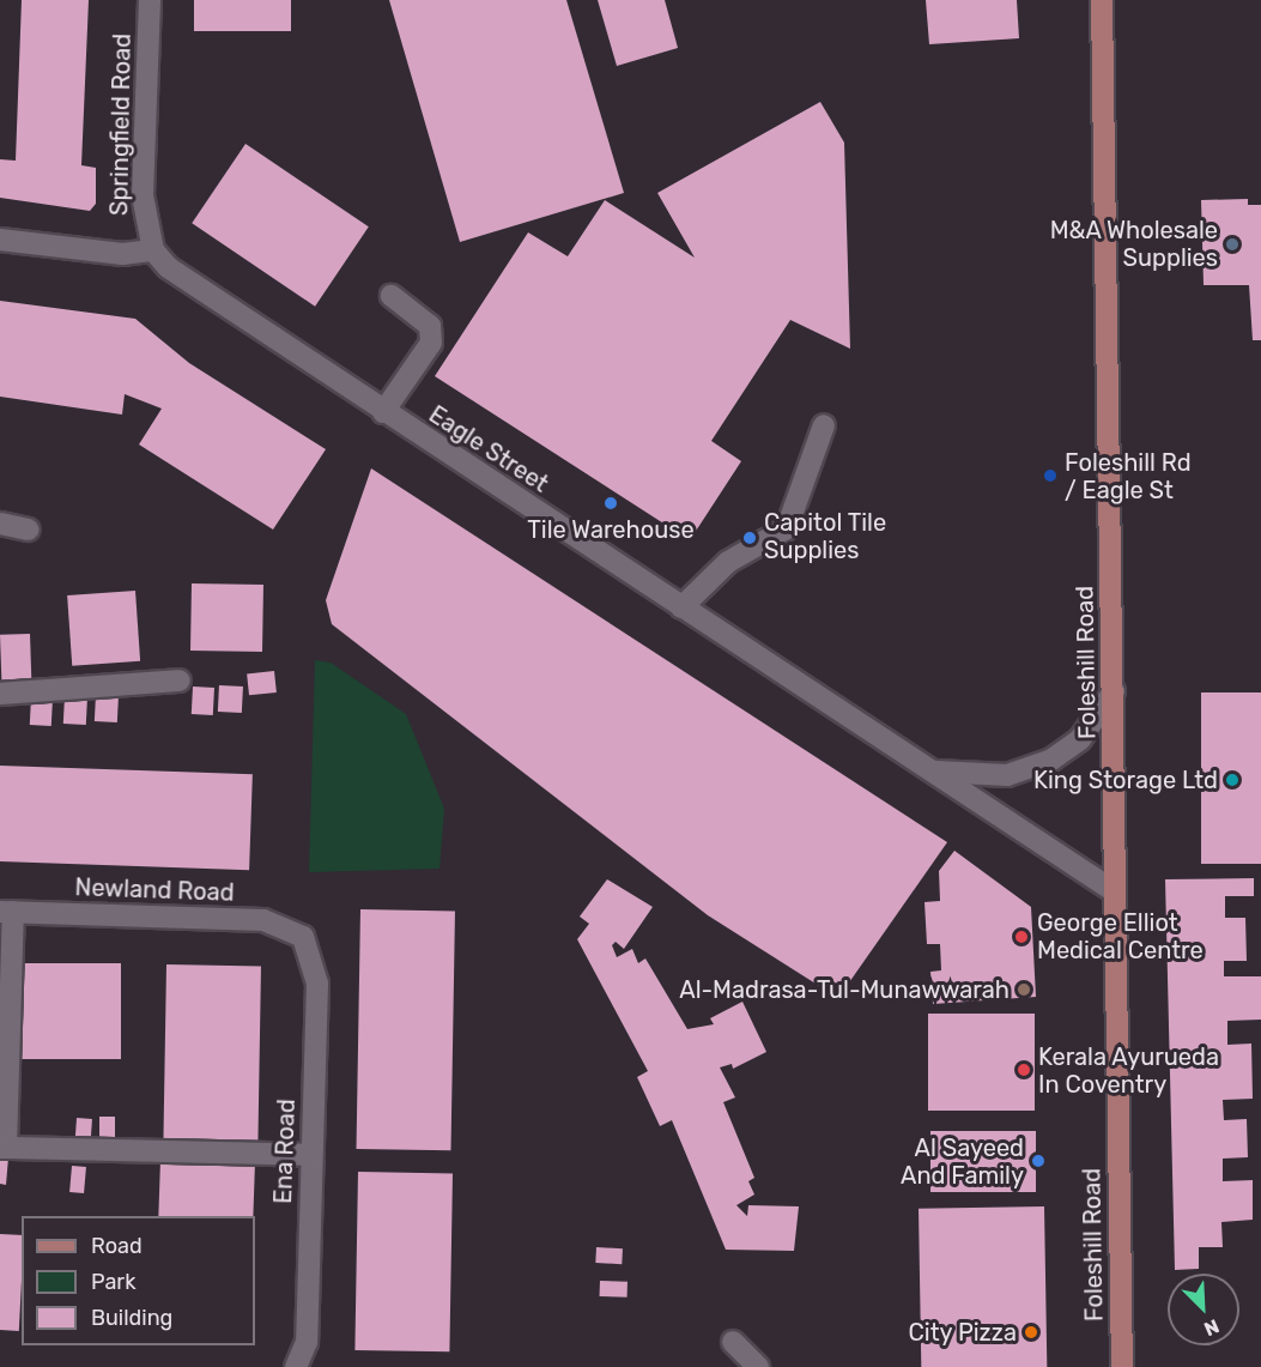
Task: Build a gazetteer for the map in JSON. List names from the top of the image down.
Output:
{
  "streets": {
    "main road": ["Foleshill Road"],
    "street": [
      "Springfield Road",
      "Eagle Street",
      "Newland Road",
      "Ena Road"
    ]
  },
  "crossings": [
    ["Springfield Road", "Eagle Street"],
    ["Eagle Street", "Foleshill Road"],
    ["Newland Road", "Ena Road"]
  ],
  "places": [
    "M&A Wholesale Supplies",
    "Foleshill Rd / Eagle St",
    "Tile Warehouse",
    "Capitol Tile Supplies",
    "King Storage Ltd",
    "George Elliot Medical Centre",
    "Al-Madrasa-Tul-Munawwarah",
    "Kerala Ayurueda In Coventry",
    "Al Sayeed And Family",
    "City Pizza"
  ],
  "legend": ["Road", "Park", "Building"],
  "north": "bottom right"
}
